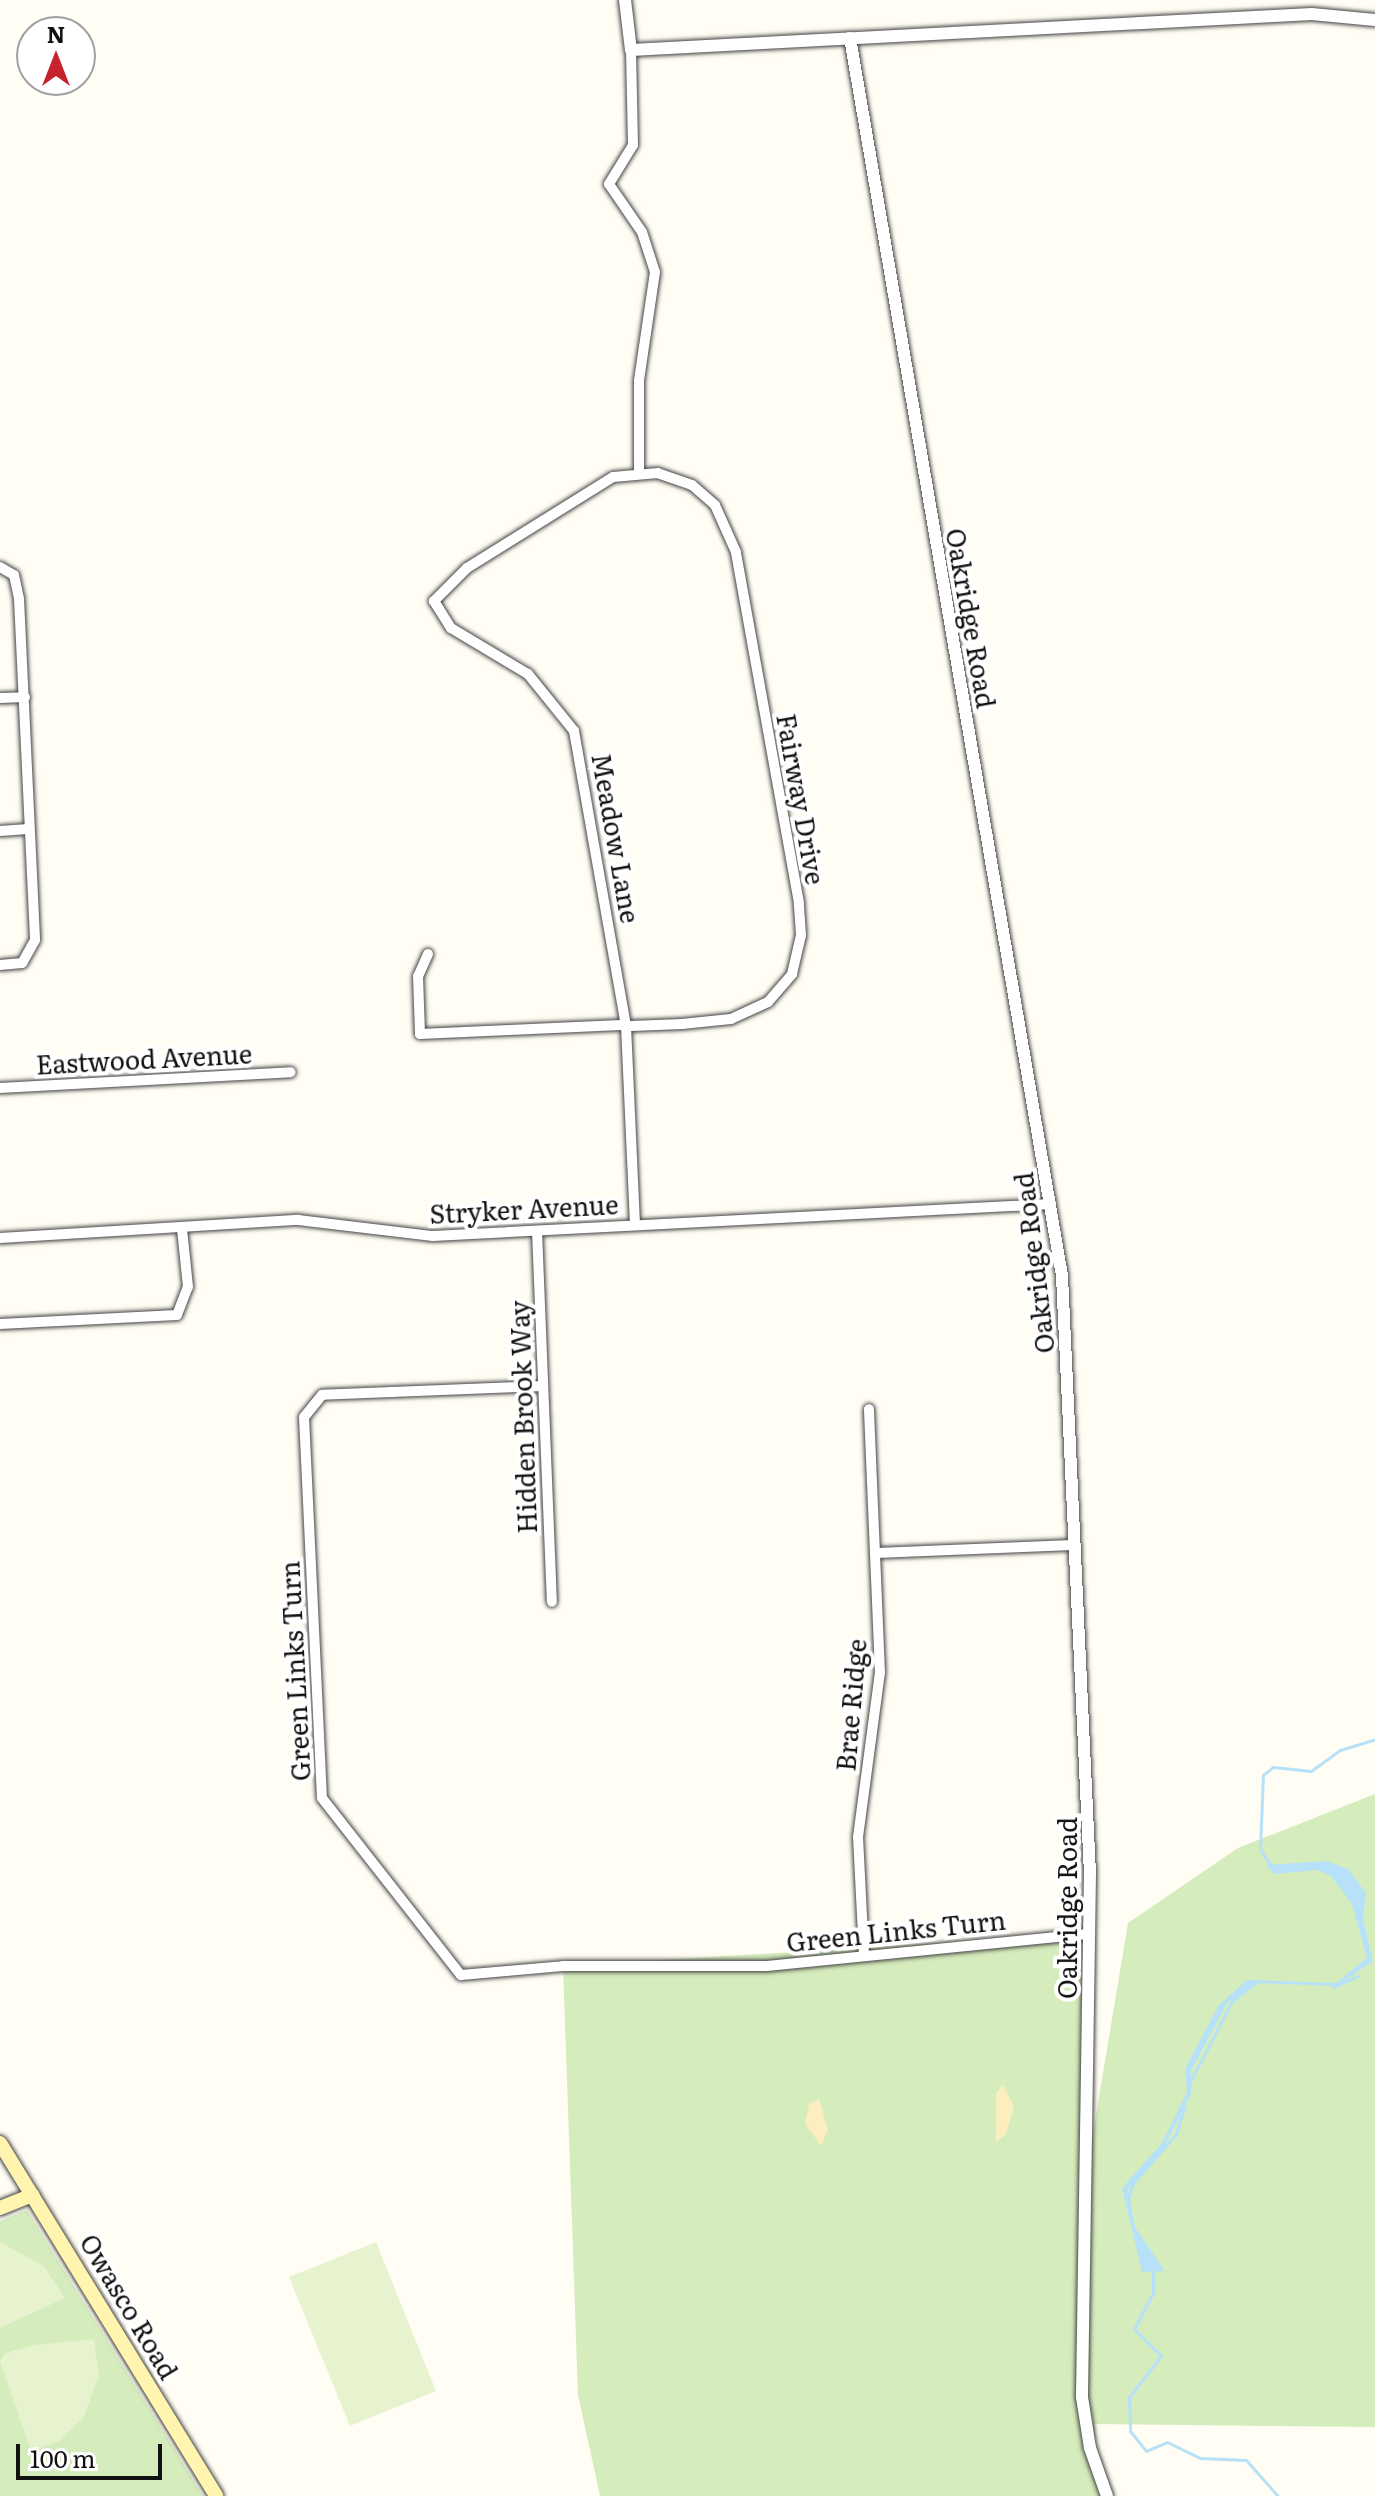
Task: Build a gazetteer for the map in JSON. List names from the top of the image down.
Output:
{
  "streets": {
    "main road": ["Owasco Road"],
    "street": [
      "Oakridge Road",
      "Fairway Drive",
      "Meadow Lane",
      "Eastwood Avenue",
      "Stryker Avenue",
      "Hidden Brook Way",
      "Green Links Turn",
      "Brae Ridge"
    ]
  },
  "crossings": [
    ["Oakridge Road", "Stryker Avenue"],
    ["Oakridge Road", "Green Links Turn"],
    ["Fairway Drive", "Meadow Lane"],
    ["Meadow Lane", "Stryker Avenue"],
    ["Stryker Avenue", "Hidden Brook Way"],
    ["Hidden Brook Way", "Green Links Turn"],
    ["Green Links Turn", "Brae Ridge"]
  ],
  "scale_bar": "100 m",
  "north": "top"
}
